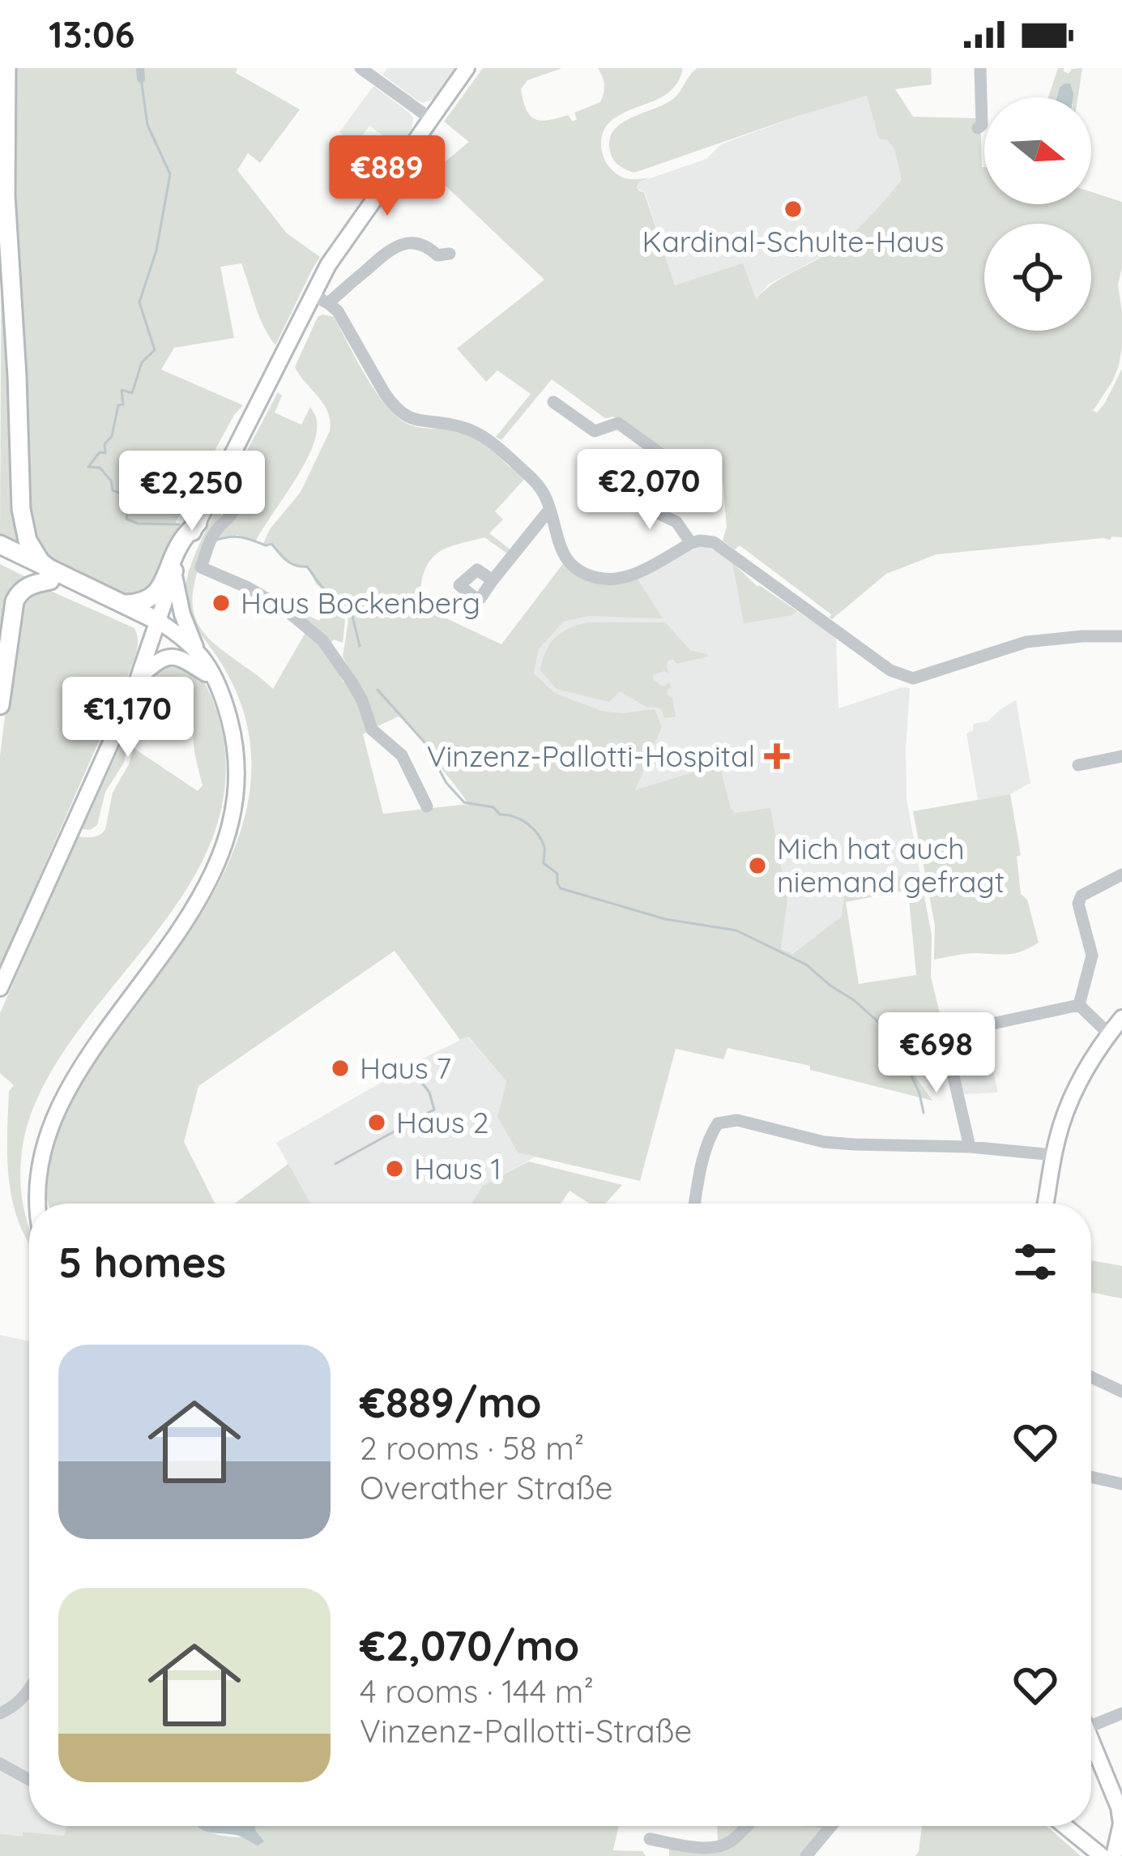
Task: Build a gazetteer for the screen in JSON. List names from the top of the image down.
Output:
{
  "places": {
    "other": [
      "Kardinal-Schulte-Haus",
      "Haus Bockenberg",
      "Mich hat auch niemand gefragt",
      "Haus 7",
      "Haus 2",
      "Haus 1"
    ],
    "health": ["Vinzenz-Pallotti-Hospital"]
  },
  "north": "right",
  "page": {
    "status": "13:06",
    "price": [
      "€889",
      "€2,070",
      "€2,250",
      "€1,170",
      "€698"
    ],
    "heading": "5 homes",
    "list": [
      {
        "name": "€889/mo",
        "note": "2 rooms · 58 m² · Overather Straße"
      },
      {
        "name": "€2,070/mo",
        "note": "4 rooms · 144 m² · Vinzenz-Pallotti-Straße"
      }
    ]
  }
}
